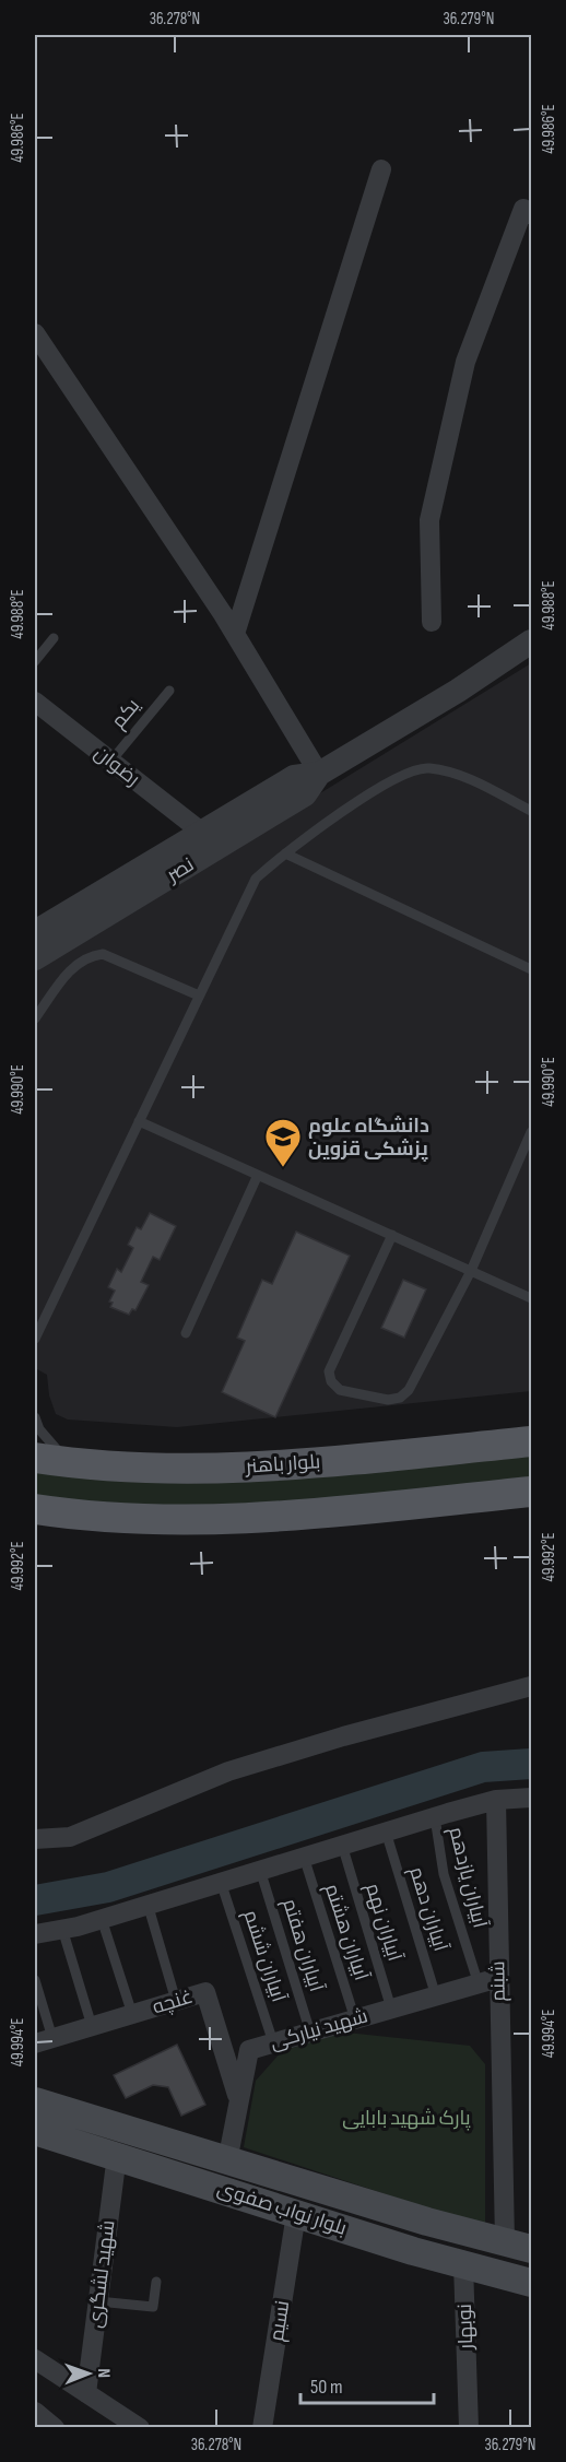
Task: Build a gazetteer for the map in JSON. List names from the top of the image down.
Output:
{
  "streets": {
    "main road": ["بلوار باهنر", "بلوار نواب صفوی"],
    "street": [
      "رضوان",
      "نصر",
      "شبنم",
      "غنچه",
      "شهید نیارکی",
      "شهید لشگری",
      "نسیم",
      "نوبهار"
    ],
    "lane": [
      "یکم",
      "آبیاران یازدهم",
      "آبیاران دهم",
      "آبیاران نهم",
      "آبیاران هشتم",
      "آبیاران هفتم",
      "آبیاران ششم"
    ]
  },
  "crossings": [
    ["یکم", "رضوان"],
    ["رضوان", "نصر"],
    ["آبیاران یازدهم", "شهید نیارکی"],
    ["آبیاران دهم", "شهید نیارکی"],
    ["آبیاران نهم", "شهید نیارکی"],
    ["آبیاران هشتم", "شهید نیارکی"],
    ["آبیاران هفتم", "شهید نیارکی"],
    ["آبیاران ششم", "شهید نیارکی"],
    ["شبنم", "شهید نیارکی"],
    ["شبنم", "بلوار نواب صفوی"],
    ["غنچه", "شهید نیارکی"],
    ["شهید نیارکی", "بلوار نواب صفوی"],
    ["بلوار نواب صفوی", "شهید لشگری"],
    ["بلوار نواب صفوی", "نسیم"],
    ["بلوار نواب صفوی", "نوبهار"]
  ],
  "parks": ["پارک شهید بابایی"],
  "places": {
    "school or university": ["دانشگاه علوم پزشکی قزوین"]
  },
  "scale_bar": "50 m",
  "north": "right",
  "coordinates": [
    "36.278°N",
    "36.279°N",
    "49.986°E",
    "49.988°E",
    "49.990°E",
    "49.992°E",
    "49.994°E"
  ]
}
